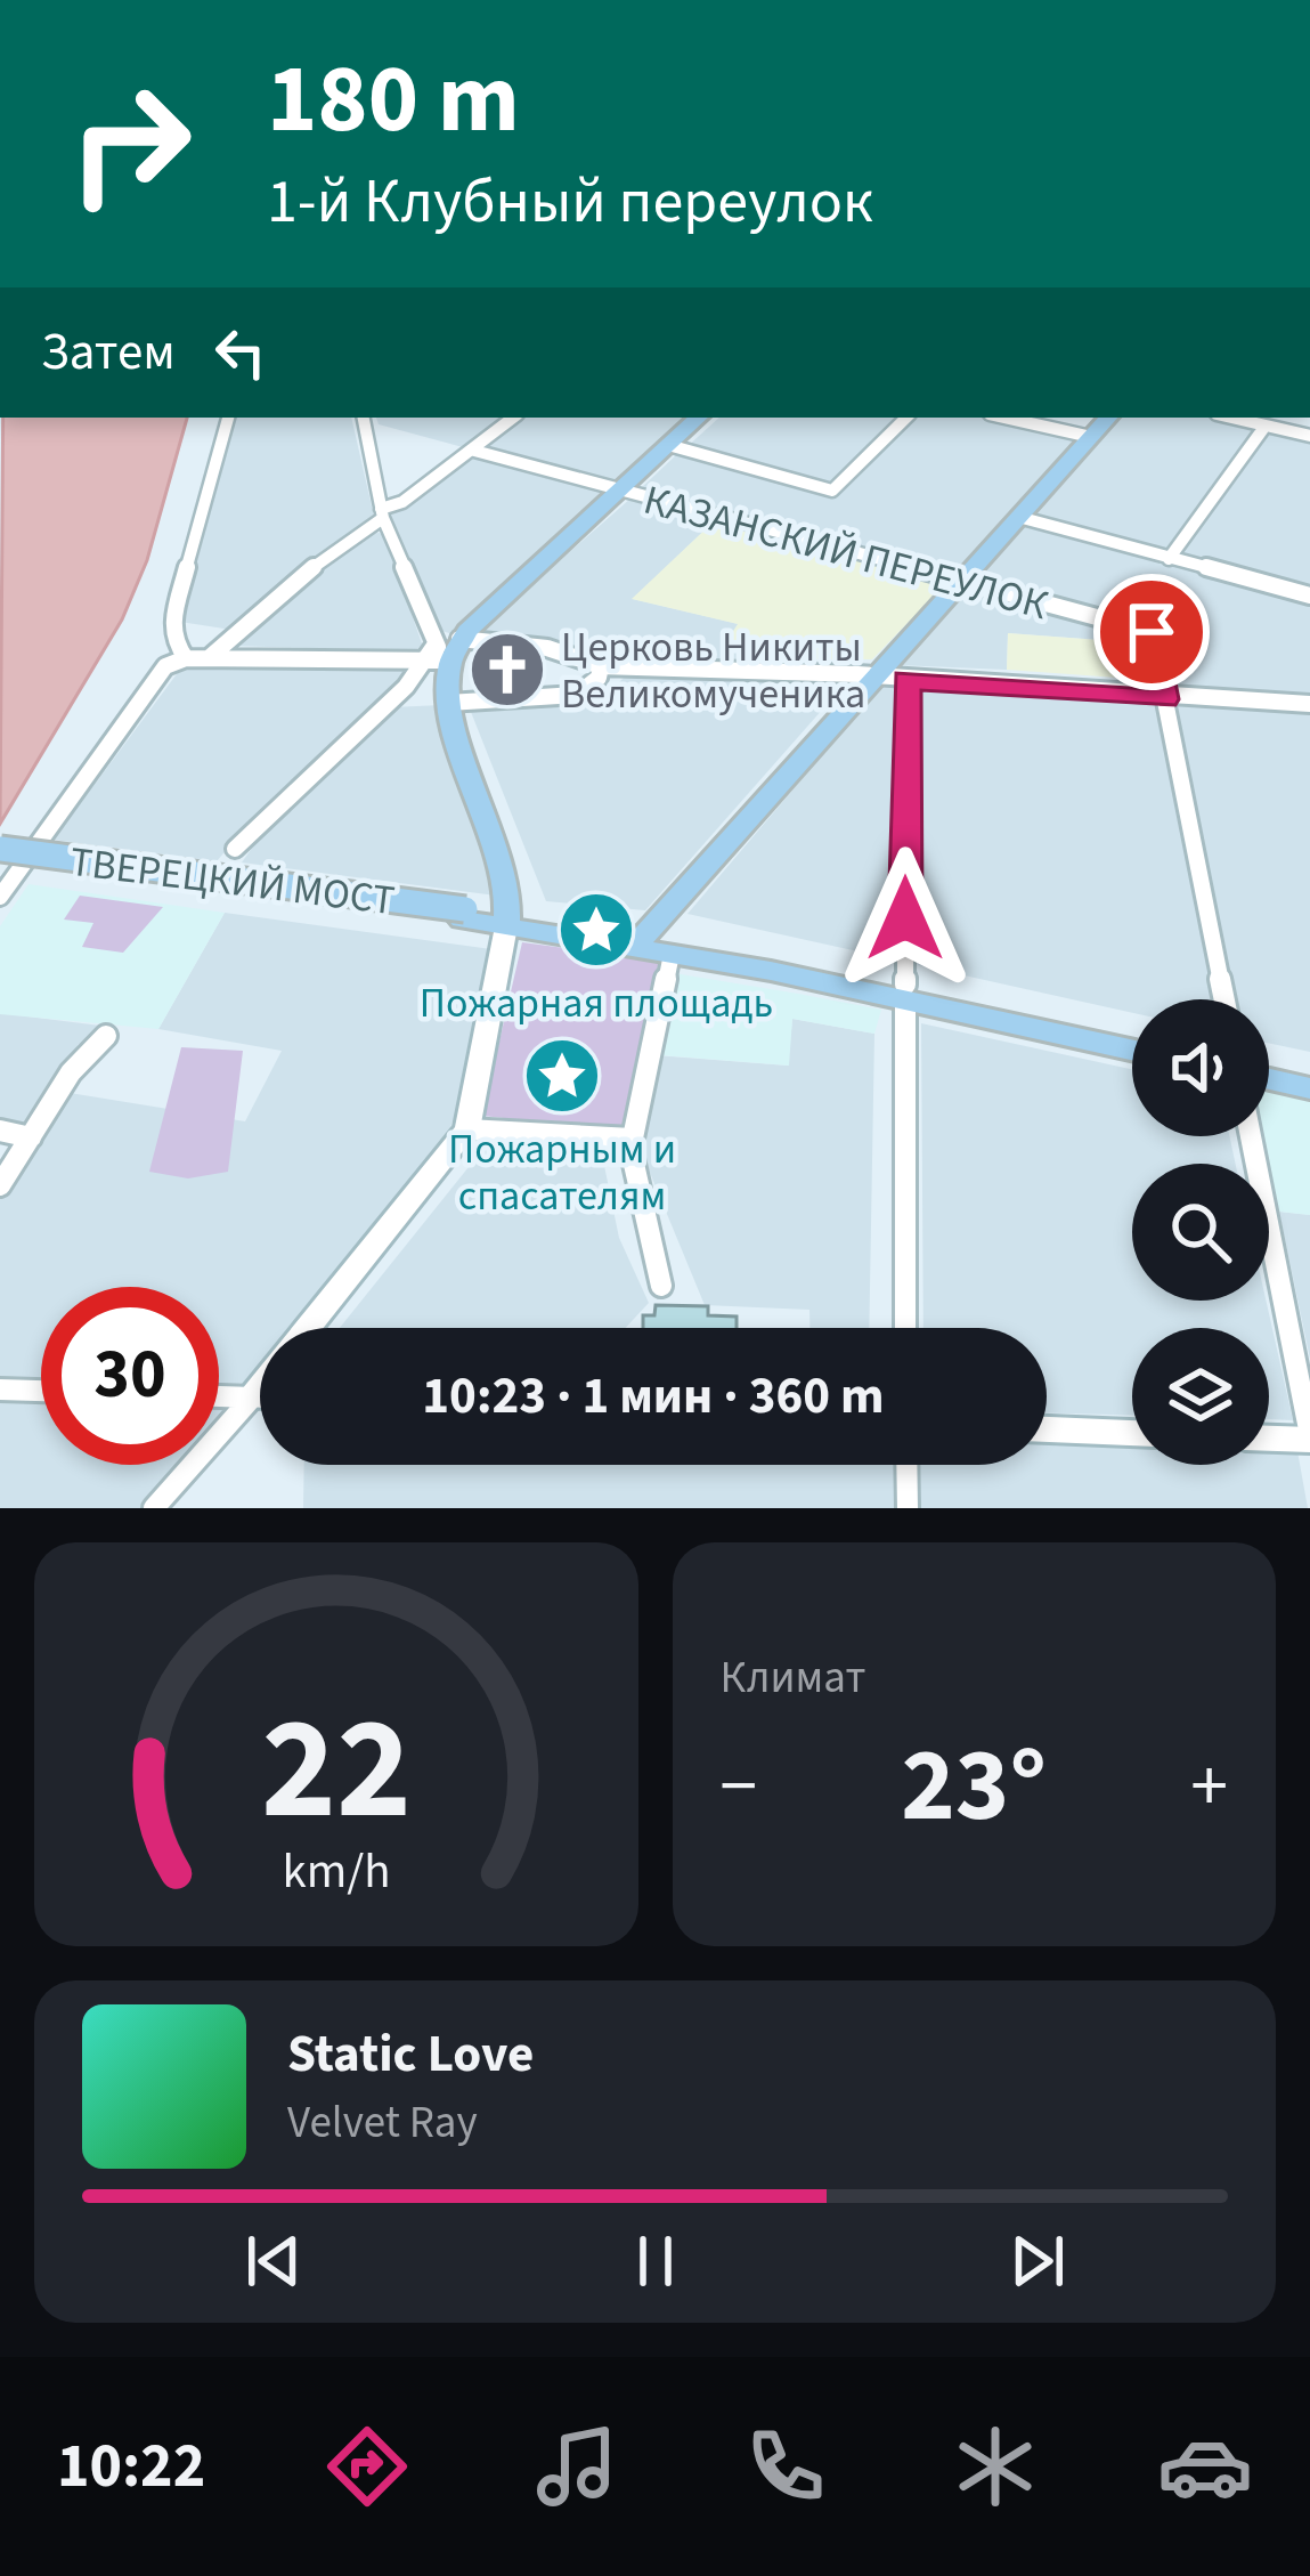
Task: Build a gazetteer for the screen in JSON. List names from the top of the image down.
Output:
{
  "streets": {
    "main road": ["ТВЕРЕЦКИЙ МОСТ"],
    "street": ["КАЗАНСКИЙ ПЕРЕУЛОК"]
  },
  "places": {
    "church": ["Церковь Никиты Великомученика"],
    "place": ["Пожарная площадь", "Пожарным и спасателям"]
  },
  "page": {
    "turn": ["180 m", "1-й Клубный переулок"],
    "then": "Затем",
    "limit": "30",
    "trip": "10:23 · 1 мин · 360 m",
    "tile": "Климат",
    "heat": ["−", "23°", "+"],
    "song": ["Static Love", "Velvet Ray"],
    "tabs": "10:22",
    "gauge": ["22", "km/h"]
  }
}
